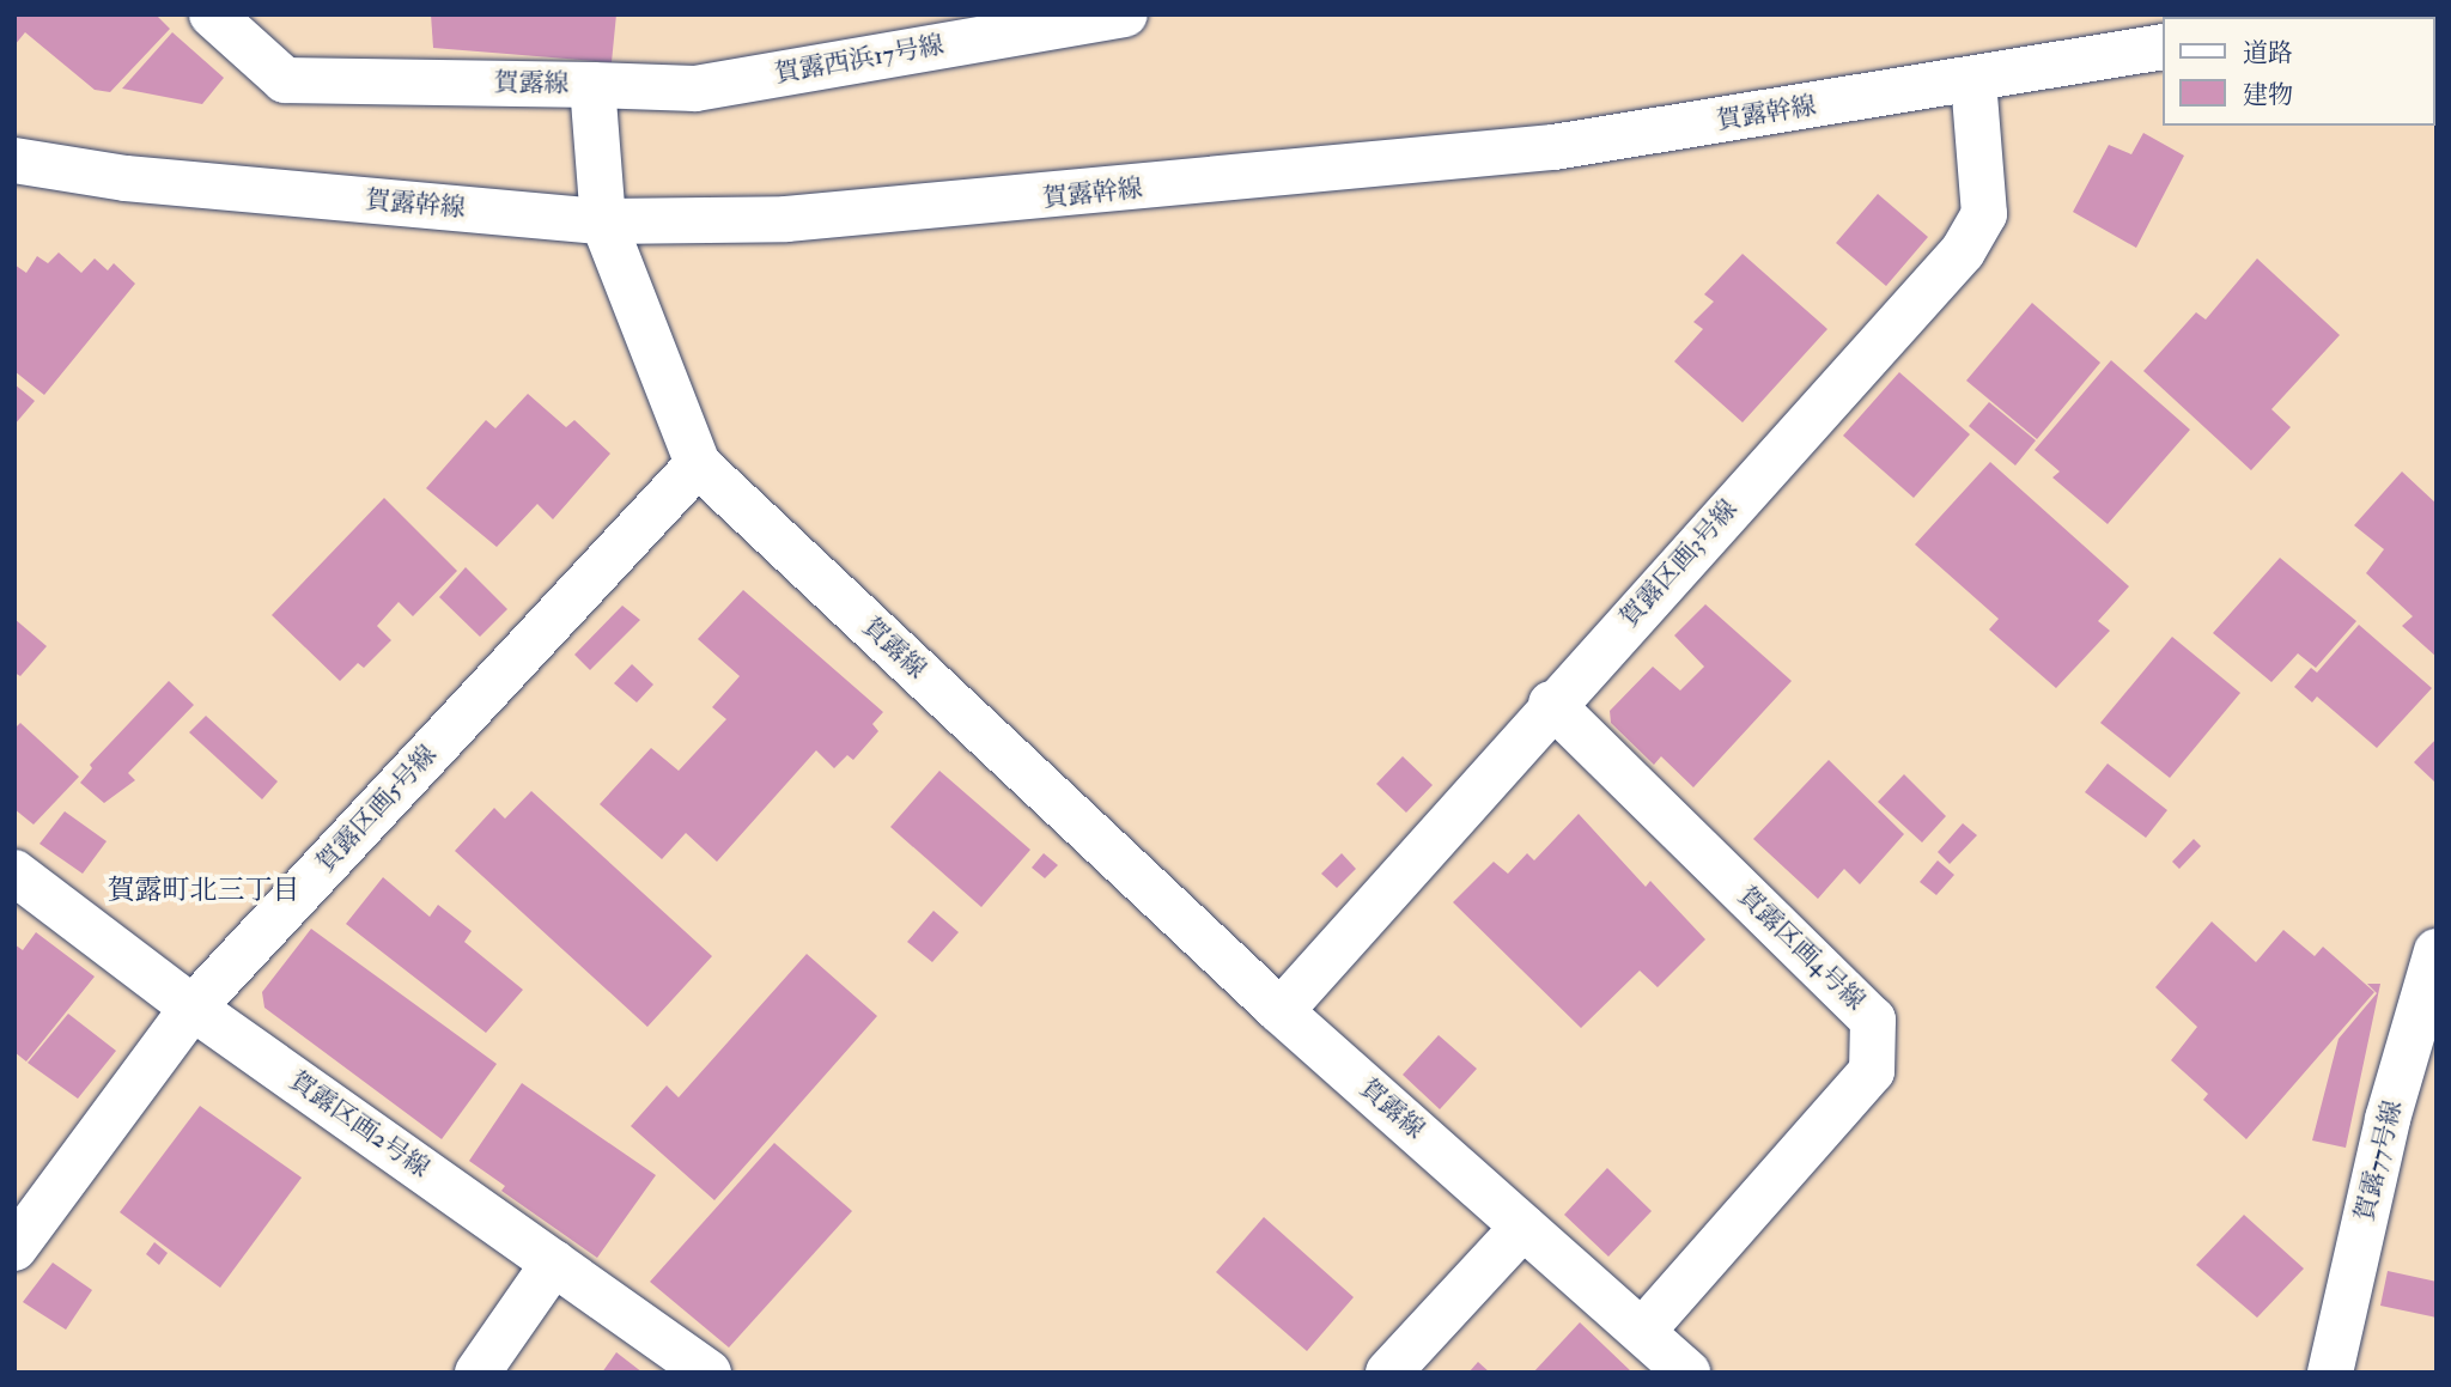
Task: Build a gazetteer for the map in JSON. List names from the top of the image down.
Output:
{
  "streets": {
    "street": [
      "賀露西浜17号線",
      "賀露線",
      "賀露幹線",
      "賀露区画3号線",
      "賀露区画5号線",
      "賀露区画4号線",
      "賀露区画2号線",
      "賀露77号線"
    ]
  },
  "crossings": [
    ["賀露西浜17号線", "賀露線"],
    ["賀露線", "賀露幹線"],
    ["賀露線", "賀露区画3号線"],
    ["賀露線", "賀露区画5号線"],
    ["賀露線", "賀露区画4号線"],
    ["賀露幹線", "賀露区画3号線"],
    ["賀露区画3号線", "賀露区画4号線"],
    ["賀露区画5号線", "賀露区画2号線"]
  ],
  "districts": ["賀露町北三丁目"],
  "legend": ["道路", "建物"]
}
